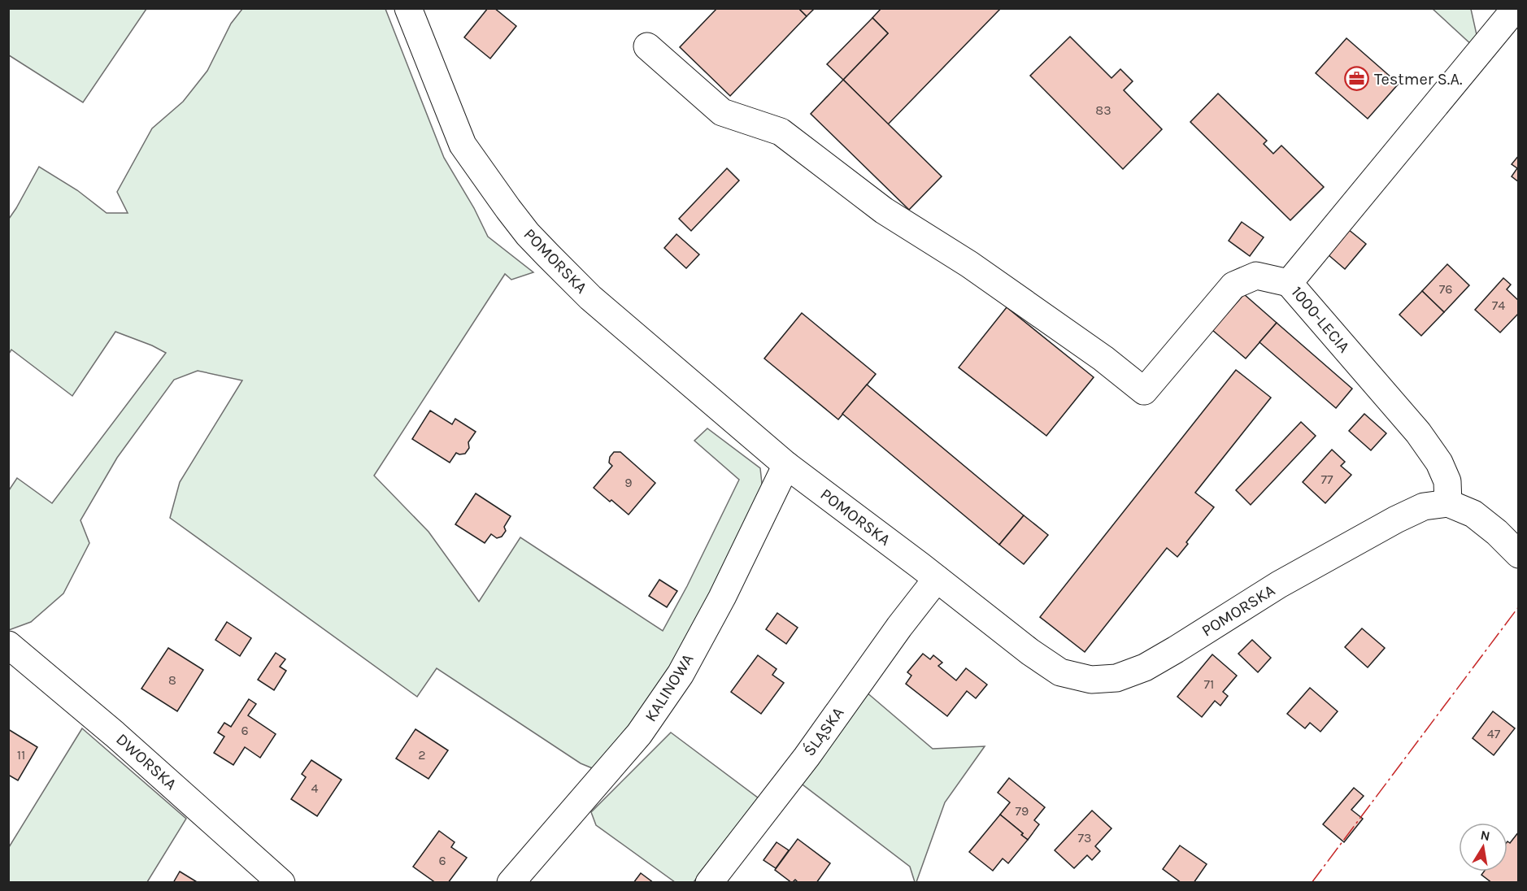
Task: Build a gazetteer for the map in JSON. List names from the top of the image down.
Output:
{
  "streets": {
    "street": [
      "POMORSKA",
      "1000-LECIA",
      "KALINOWA",
      "ŚLĄSKA",
      "DWORSKA"
    ]
  },
  "crossings": [
    ["POMORSKA", "1000-LECIA"],
    ["POMORSKA", "KALINOWA"],
    ["POMORSKA", "ŚLĄSKA"]
  ],
  "places": {
    "office": ["Testmer S.A."]
  },
  "house_numbers": [
    "83",
    "76",
    "74",
    "77",
    "9",
    "8",
    "71",
    "6",
    "47",
    "11",
    "2",
    "4",
    "79",
    "73",
    "6"
  ],
  "north": "top"
}
